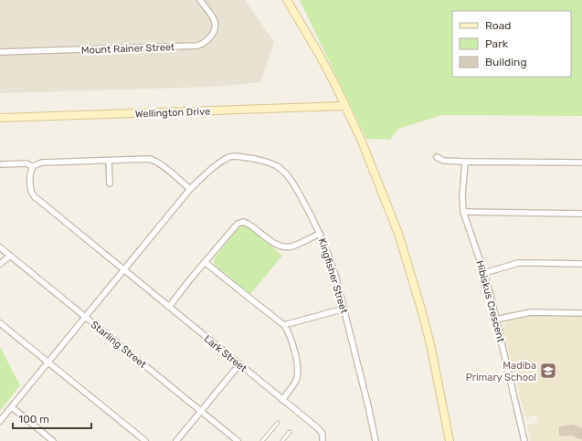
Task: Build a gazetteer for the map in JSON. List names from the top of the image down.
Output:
{
  "streets": {
    "main road": ["Wellington Drive"],
    "street": [
      "Mount Rainer Street",
      "Kingfisher Street",
      "Hibiskus Crescent",
      "Starling Street",
      "Lark Street"
    ]
  },
  "crossings": [
    ["Kingfisher Street", "Starling Street"],
    ["Kingfisher Street", "Lark Street"]
  ],
  "places": {
    "school or university": ["Madiba Primary School"]
  },
  "legend": ["Road", "Park", "Building"],
  "scale_bar": "100 m"
}
